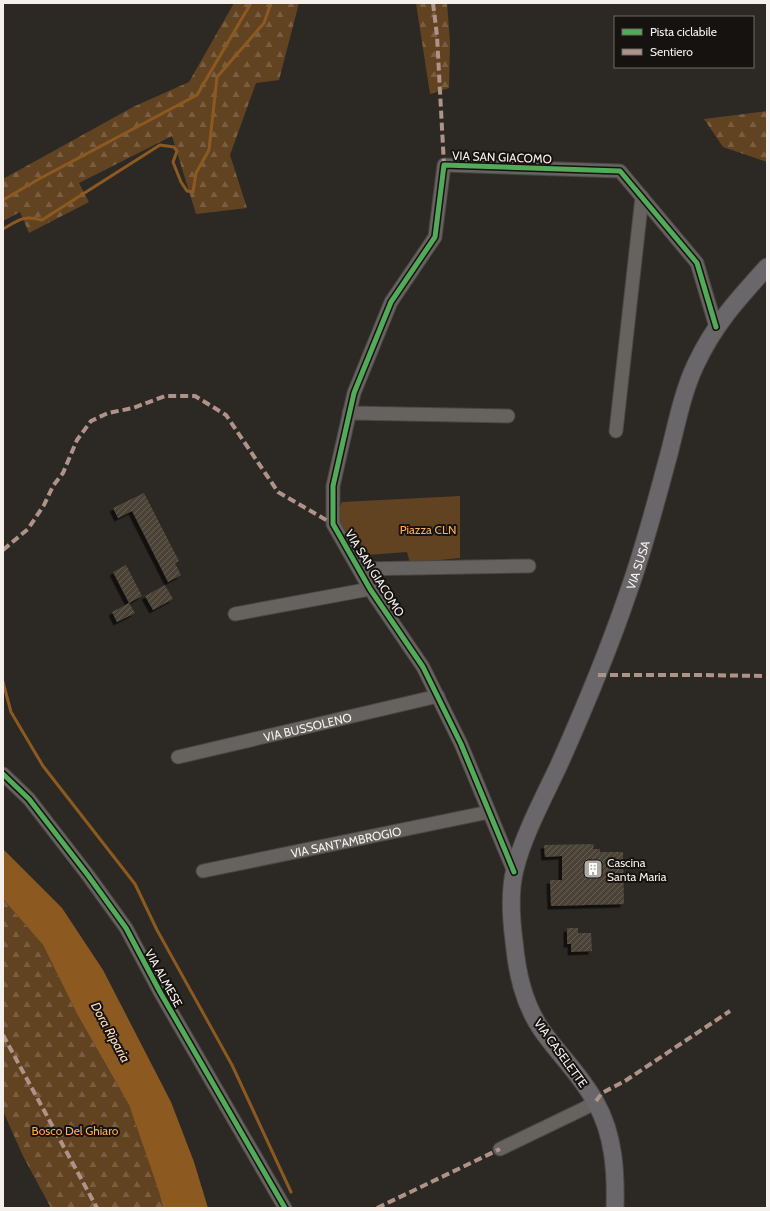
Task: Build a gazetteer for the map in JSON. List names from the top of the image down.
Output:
{
  "streets": {
    "main road": ["VIA SUSA", "VIA CASELETTE"],
    "street": [
      "VIA SAN GIACOMO",
      "VIA BUSSOLENO",
      "VIA SANT'AMBROGIO",
      "VIA ALMESE"
    ]
  },
  "crossings": [
    ["VIA SAN GIACOMO", "VIA SUSA"],
    ["VIA SAN GIACOMO", "VIA BUSSOLENO"],
    ["VIA SAN GIACOMO", "VIA SANT'AMBROGIO"],
    ["VIA SAN GIACOMO", "VIA CASELETTE"],
    ["VIA SUSA", "VIA CASELETTE"]
  ],
  "water": ["Dora Riparia"],
  "parks": ["Piazza CLN", "Bosco Del Ghiaro"],
  "places": {
    "building": ["Cascina Santa Maria"]
  },
  "legend": ["Pista ciclabile", "Sentiero"]
}
